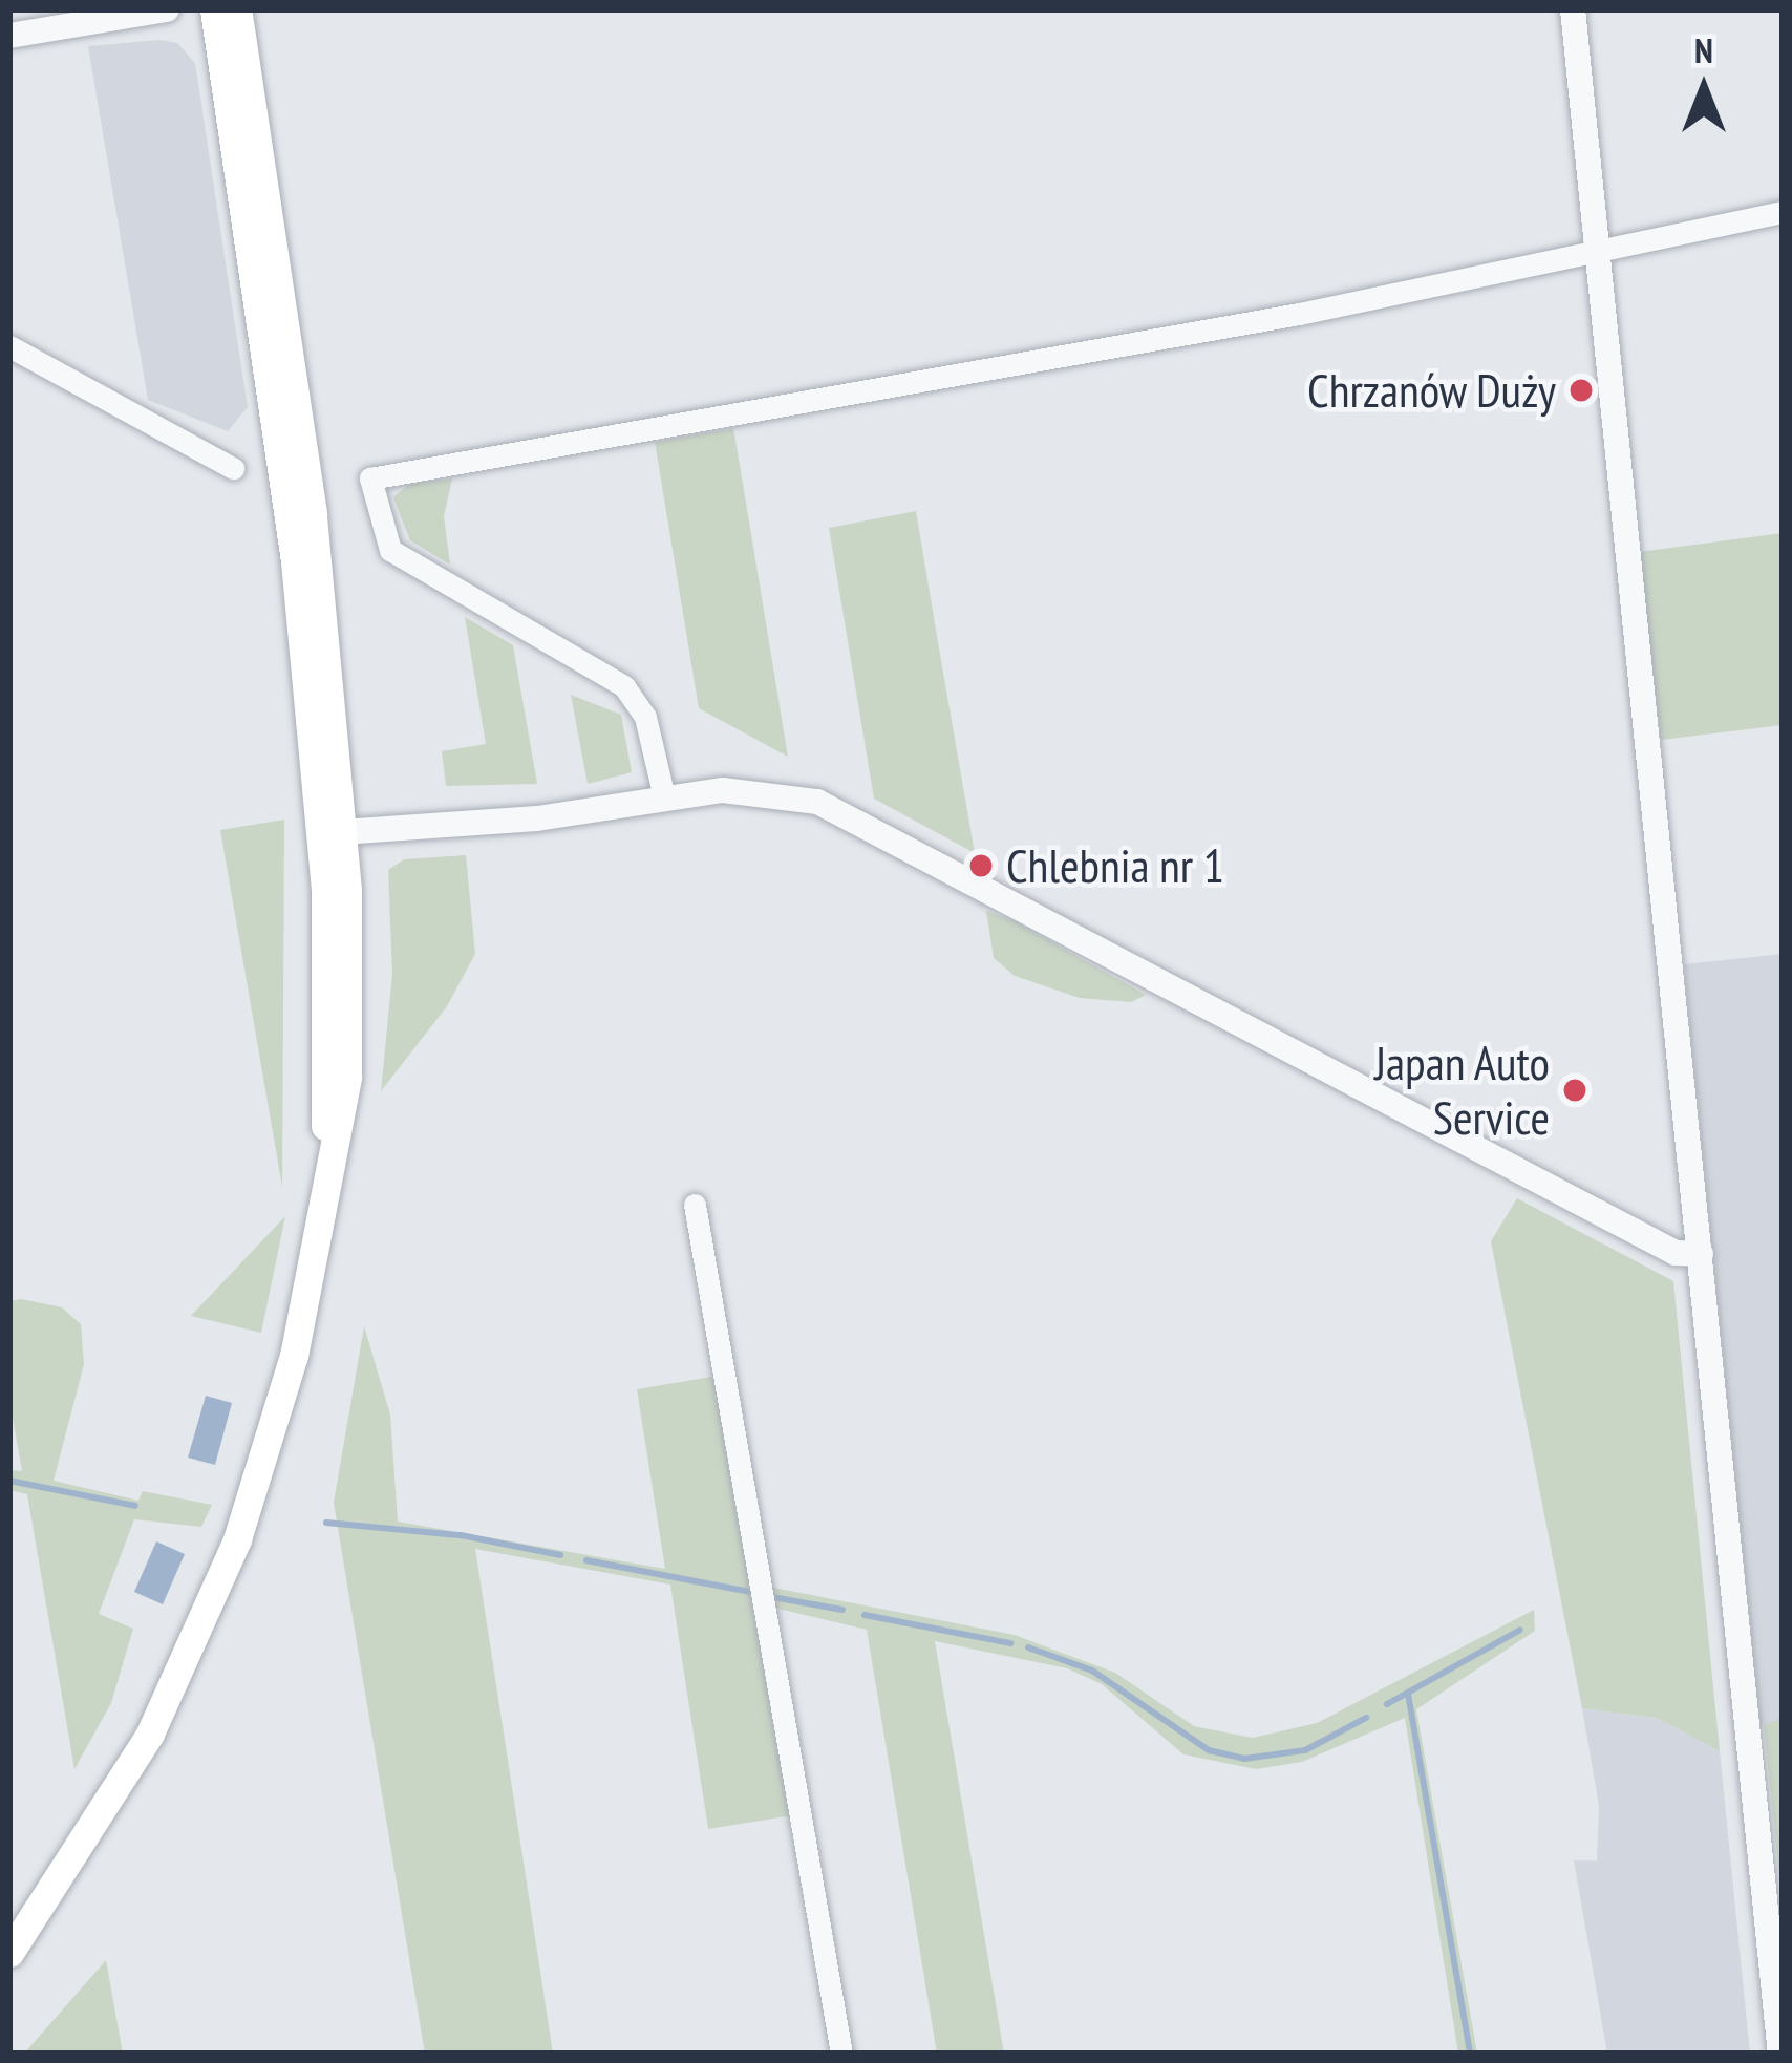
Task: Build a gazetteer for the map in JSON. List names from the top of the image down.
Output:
{
  "places": ["Chrzanów Duży", "Chlebnia nr 1", "Japan Auto Service"],
  "north": "top"
}
